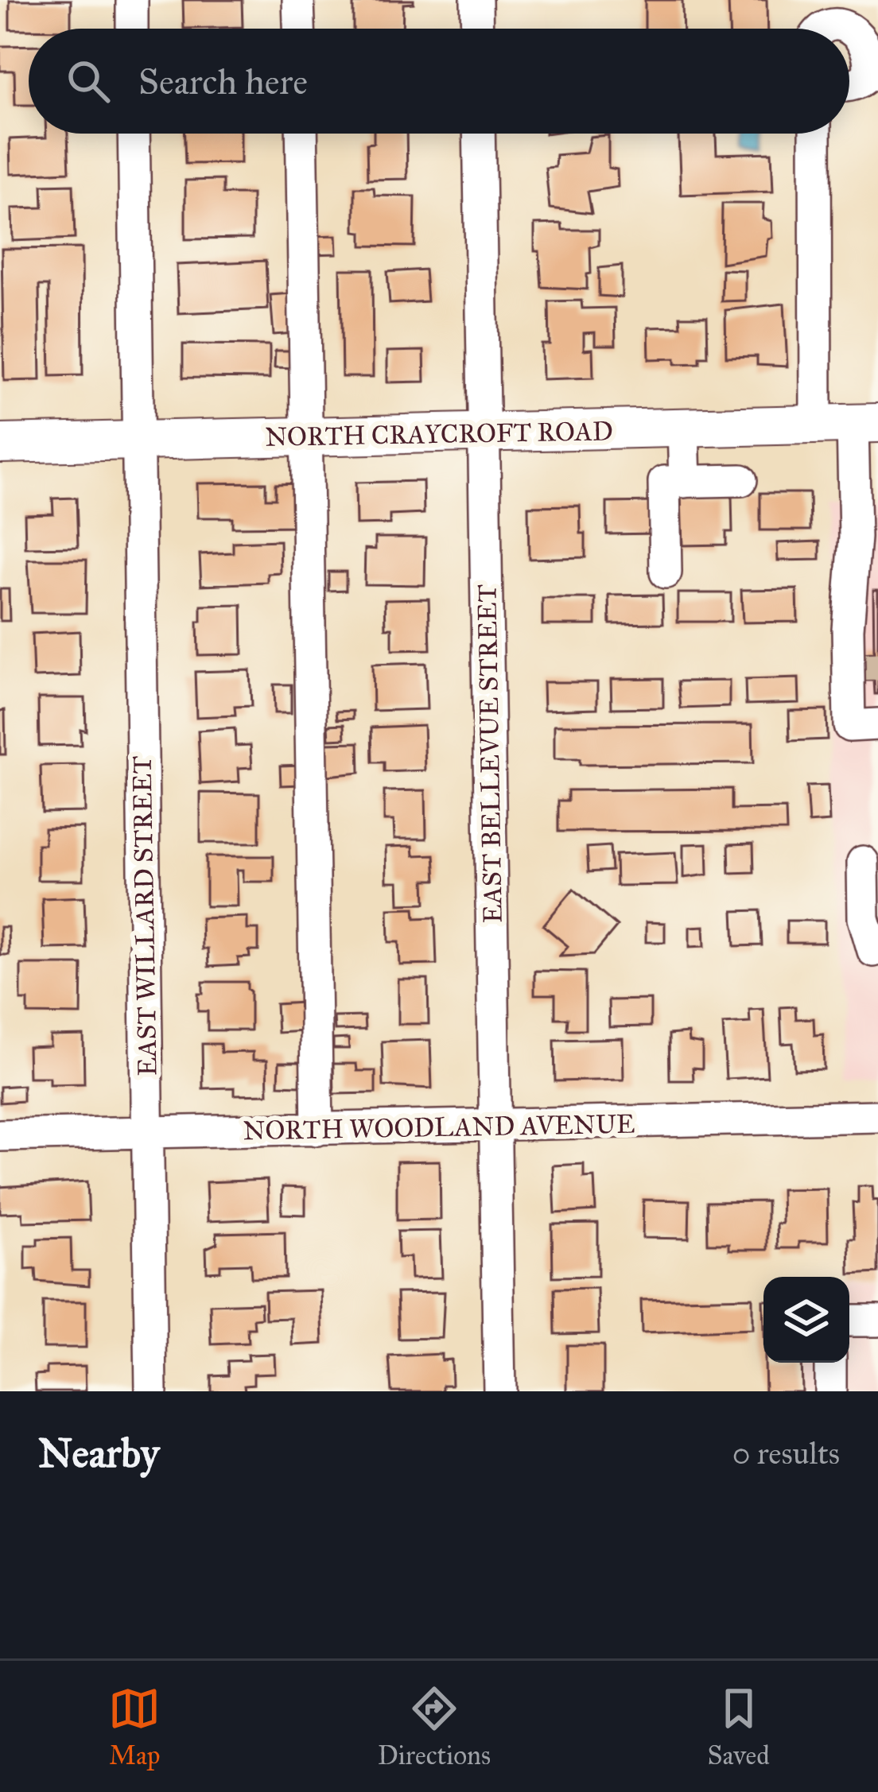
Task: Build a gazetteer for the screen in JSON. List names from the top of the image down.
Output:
{
  "streets": {
    "main road": ["NORTH CRAYCROFT ROAD"],
    "street": ["EAST BELLEVUE STREET", "EAST WILLARD STREET", "NORTH WOODLAND AVENUE"]
  },
  "crossings": [
    ["NORTH CRAYCROFT ROAD", "EAST BELLEVUE STREET"],
    ["NORTH CRAYCROFT ROAD", "EAST WILLARD STREET"],
    ["EAST BELLEVUE STREET", "NORTH WOODLAND AVENUE"],
    ["EAST WILLARD STREET", "NORTH WOODLAND AVENUE"]
  ],
  "page": {
    "search": "Search here",
    "heading": ["Nearby", "0 results"],
    "nav": ["Map", "Directions", "Saved"]
  }
}
